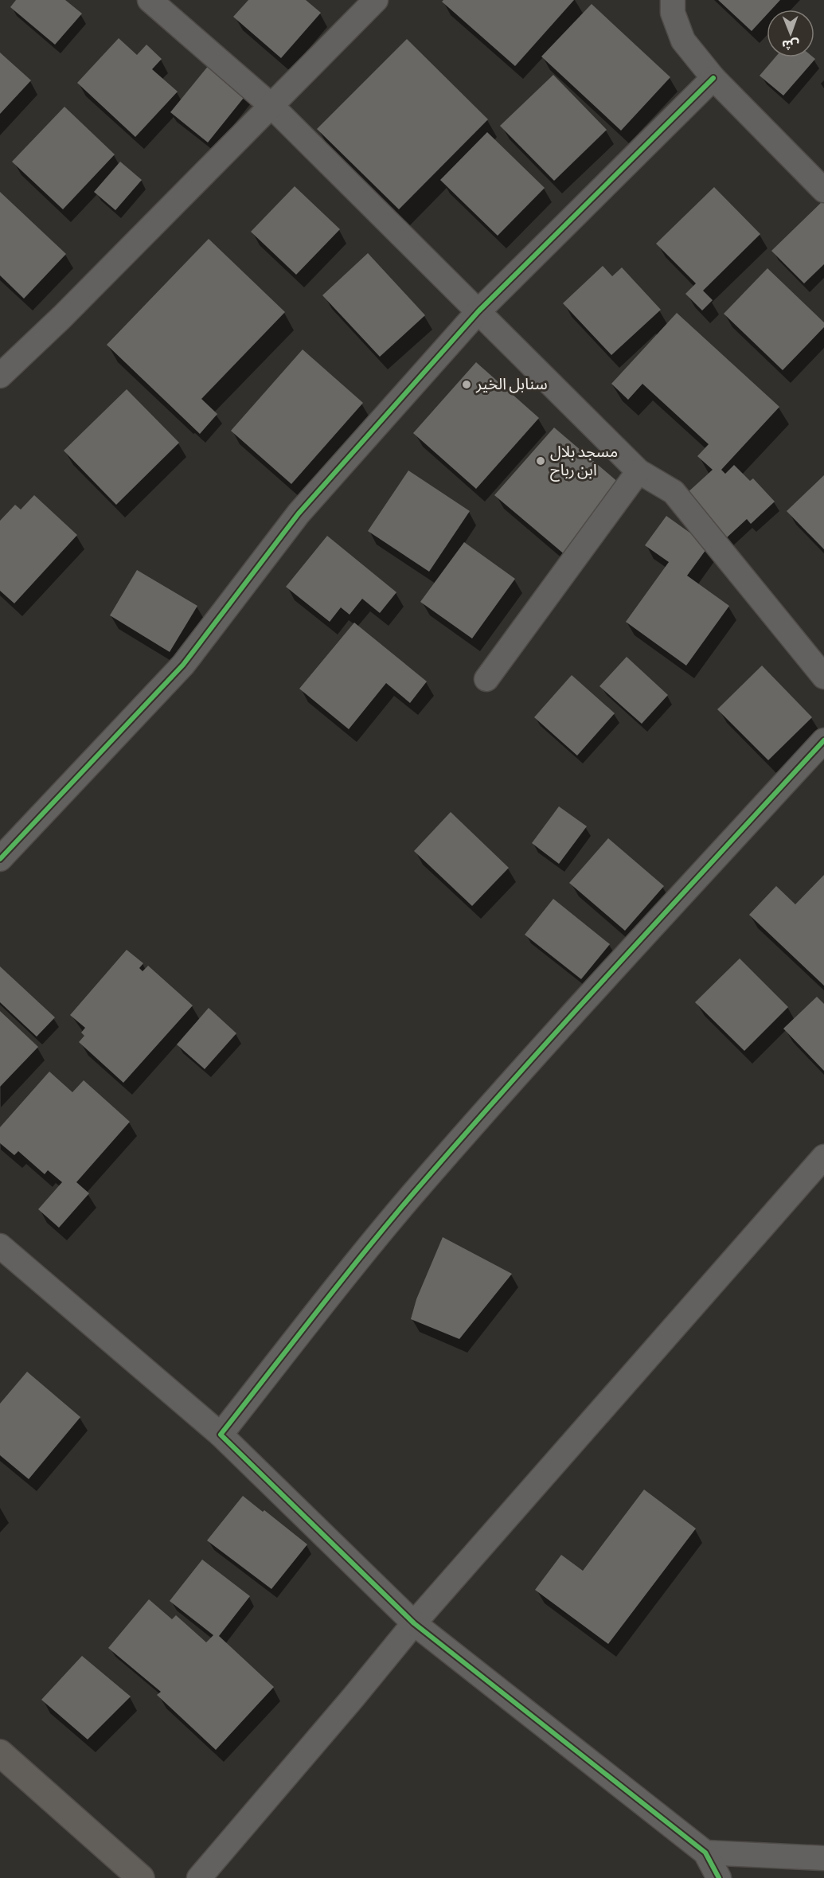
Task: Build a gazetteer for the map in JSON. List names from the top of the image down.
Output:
{
  "places": ["سنابل الخير", "مسجد بلال ابن رباح"],
  "north": "bottom"
}
